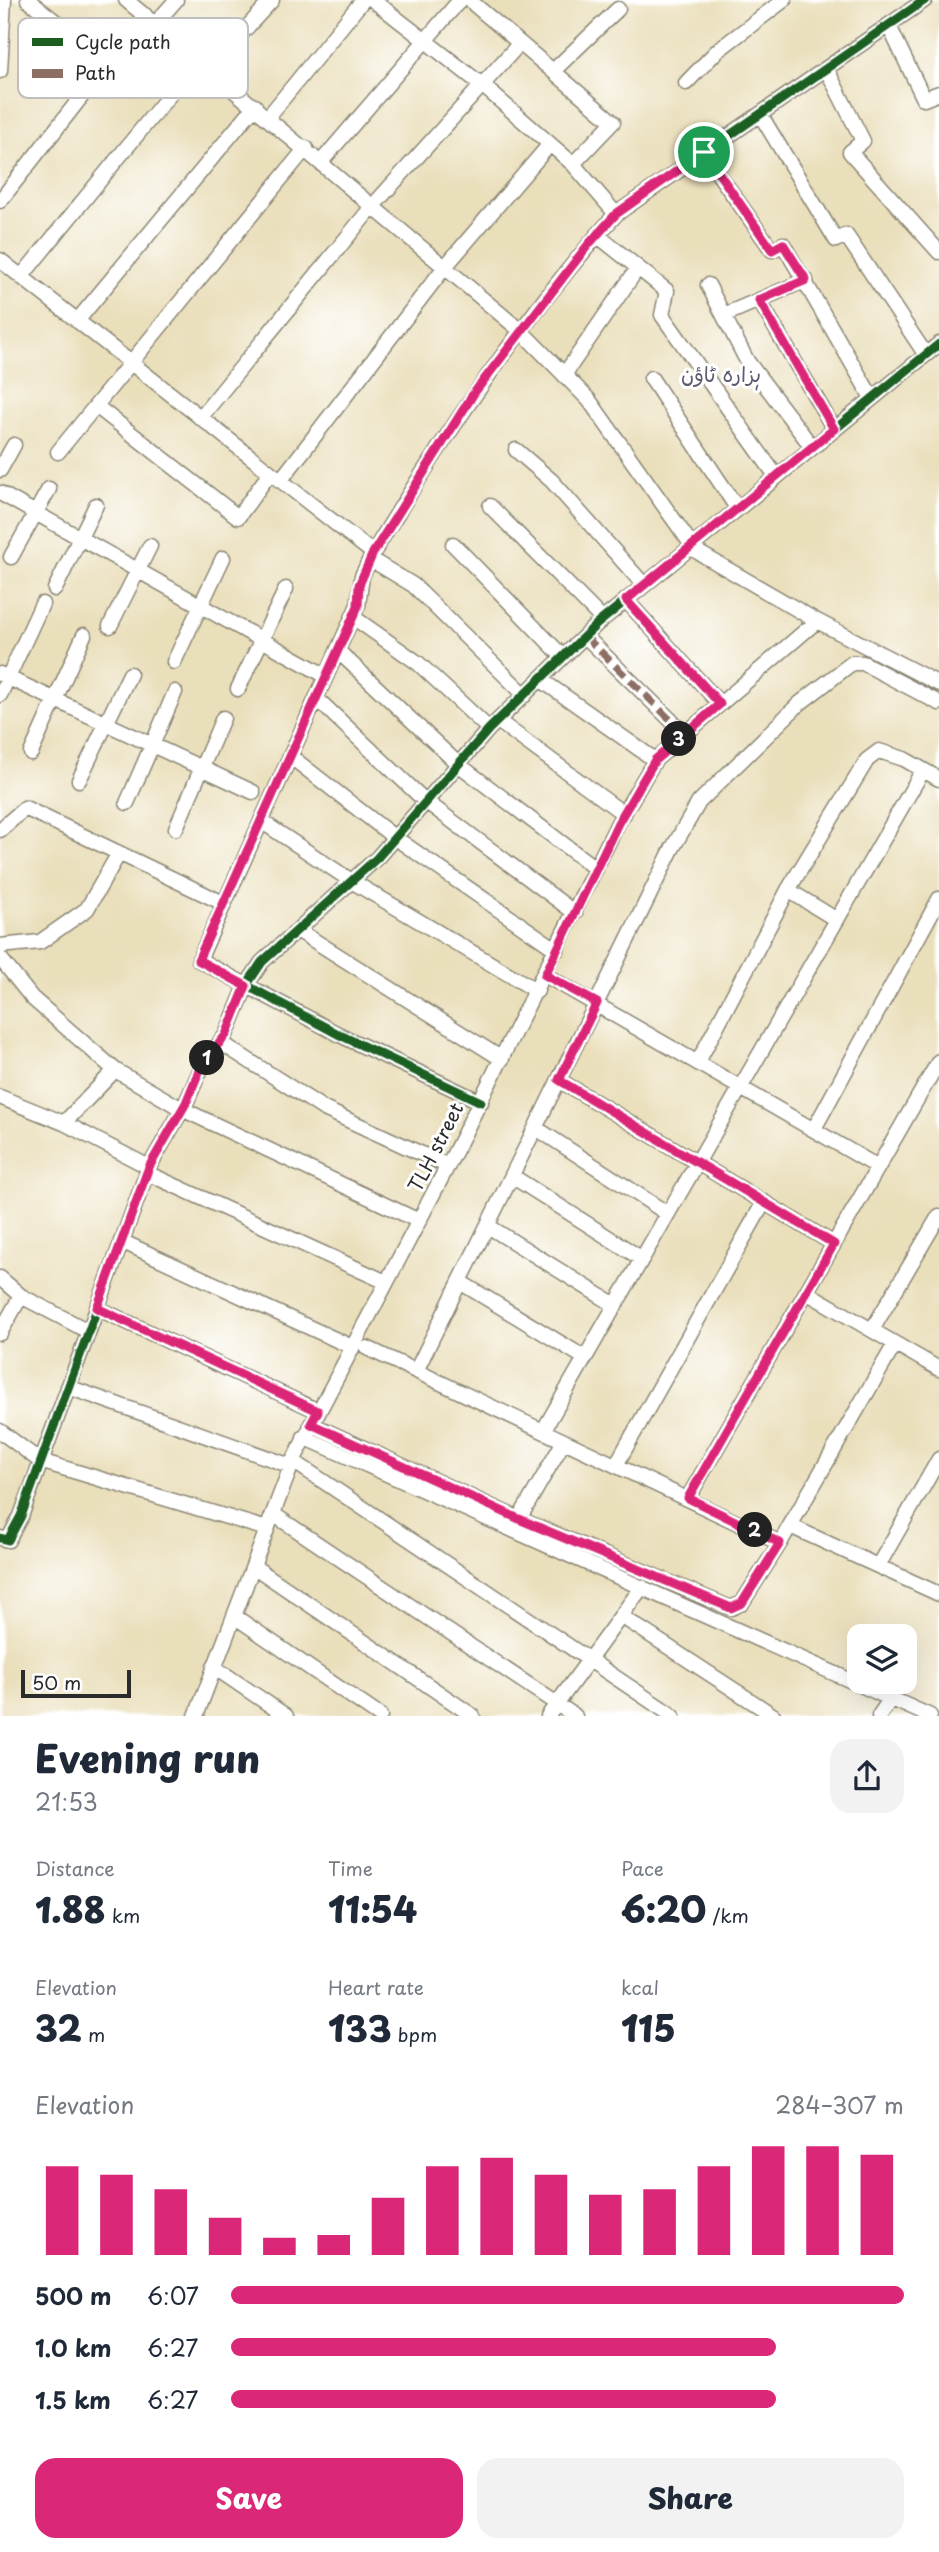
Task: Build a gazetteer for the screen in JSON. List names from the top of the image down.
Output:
{
  "streets": {
    "street": ["TLH street"]
  },
  "districts": ["ہزارہ ٹاؤن"],
  "legend": ["Cycle path", "Path"],
  "scale_bar": "50 m",
  "page": {
    "pins": ["3", "1", "2"],
    "scale": "50 m",
    "heading": ["Evening run", "21:53"],
    "stats": [
      ["Distance", "1.88 km"],
      ["Time", "11:54"],
      ["Pace", "6:20 /km"],
      ["Elevation", "32 m"],
      ["Heart rate", "133 bpm"],
      ["kcal", "115"]
    ],
    "chart": ["Elevation", "284–307 m"],
    "list": [
      {
        "name": "500 m",
        "note": "6:07"
      },
      {
        "name": "1.0 km",
        "note": "6:27"
      },
      {
        "name": "1.5 km",
        "note": "6:27"
      }
    ],
    "buttons": ["Save", "Share"]
  }
}
